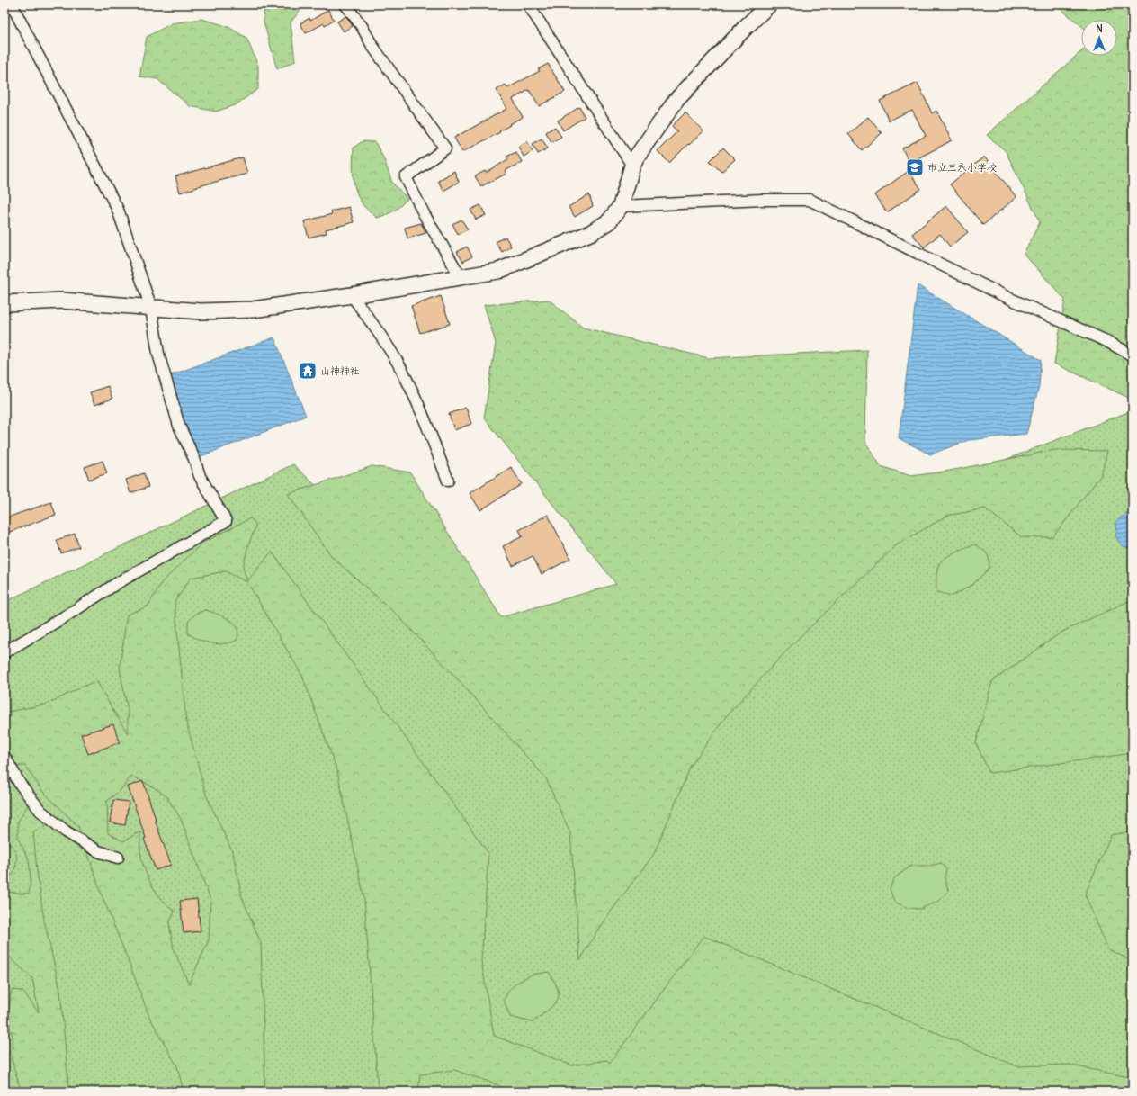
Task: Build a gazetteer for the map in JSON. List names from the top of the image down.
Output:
{
  "places": {
    "school or university": ["市立三永小学校"],
    "temple": ["山神神社"]
  },
  "north": "top"
}
